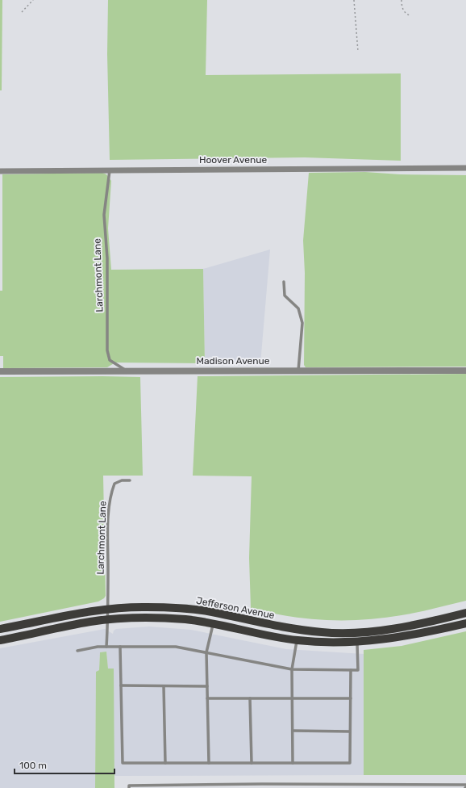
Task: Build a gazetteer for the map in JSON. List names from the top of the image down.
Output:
{
  "streets": {
    "main road": ["Jefferson Avenue"],
    "street": ["Hoover Avenue", "Madison Avenue"],
    "lane": ["Larchmont Lane"]
  },
  "crossings": [
    ["Hoover Avenue", "Larchmont Lane"],
    ["Larchmont Lane", "Madison Avenue"],
    ["Larchmont Lane", "Jefferson Avenue"]
  ],
  "scale_bar": "100 m"
}
